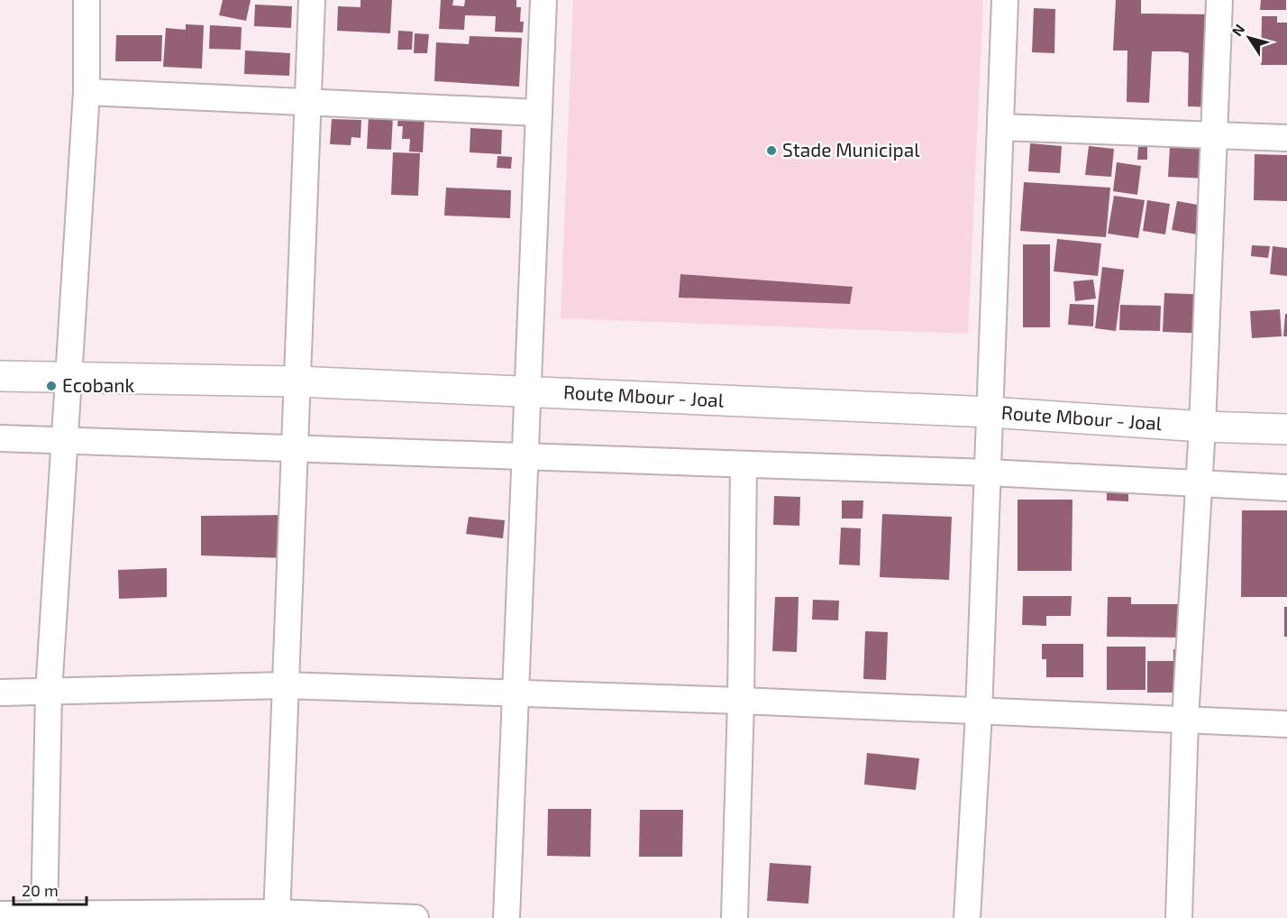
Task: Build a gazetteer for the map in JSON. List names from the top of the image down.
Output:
{
  "streets": {
    "main road": ["Route Mbour - Joal"]
  },
  "places": ["Stade Municipal", "Ecobank"],
  "scale_bar": "20 m",
  "north": "top left"
}
